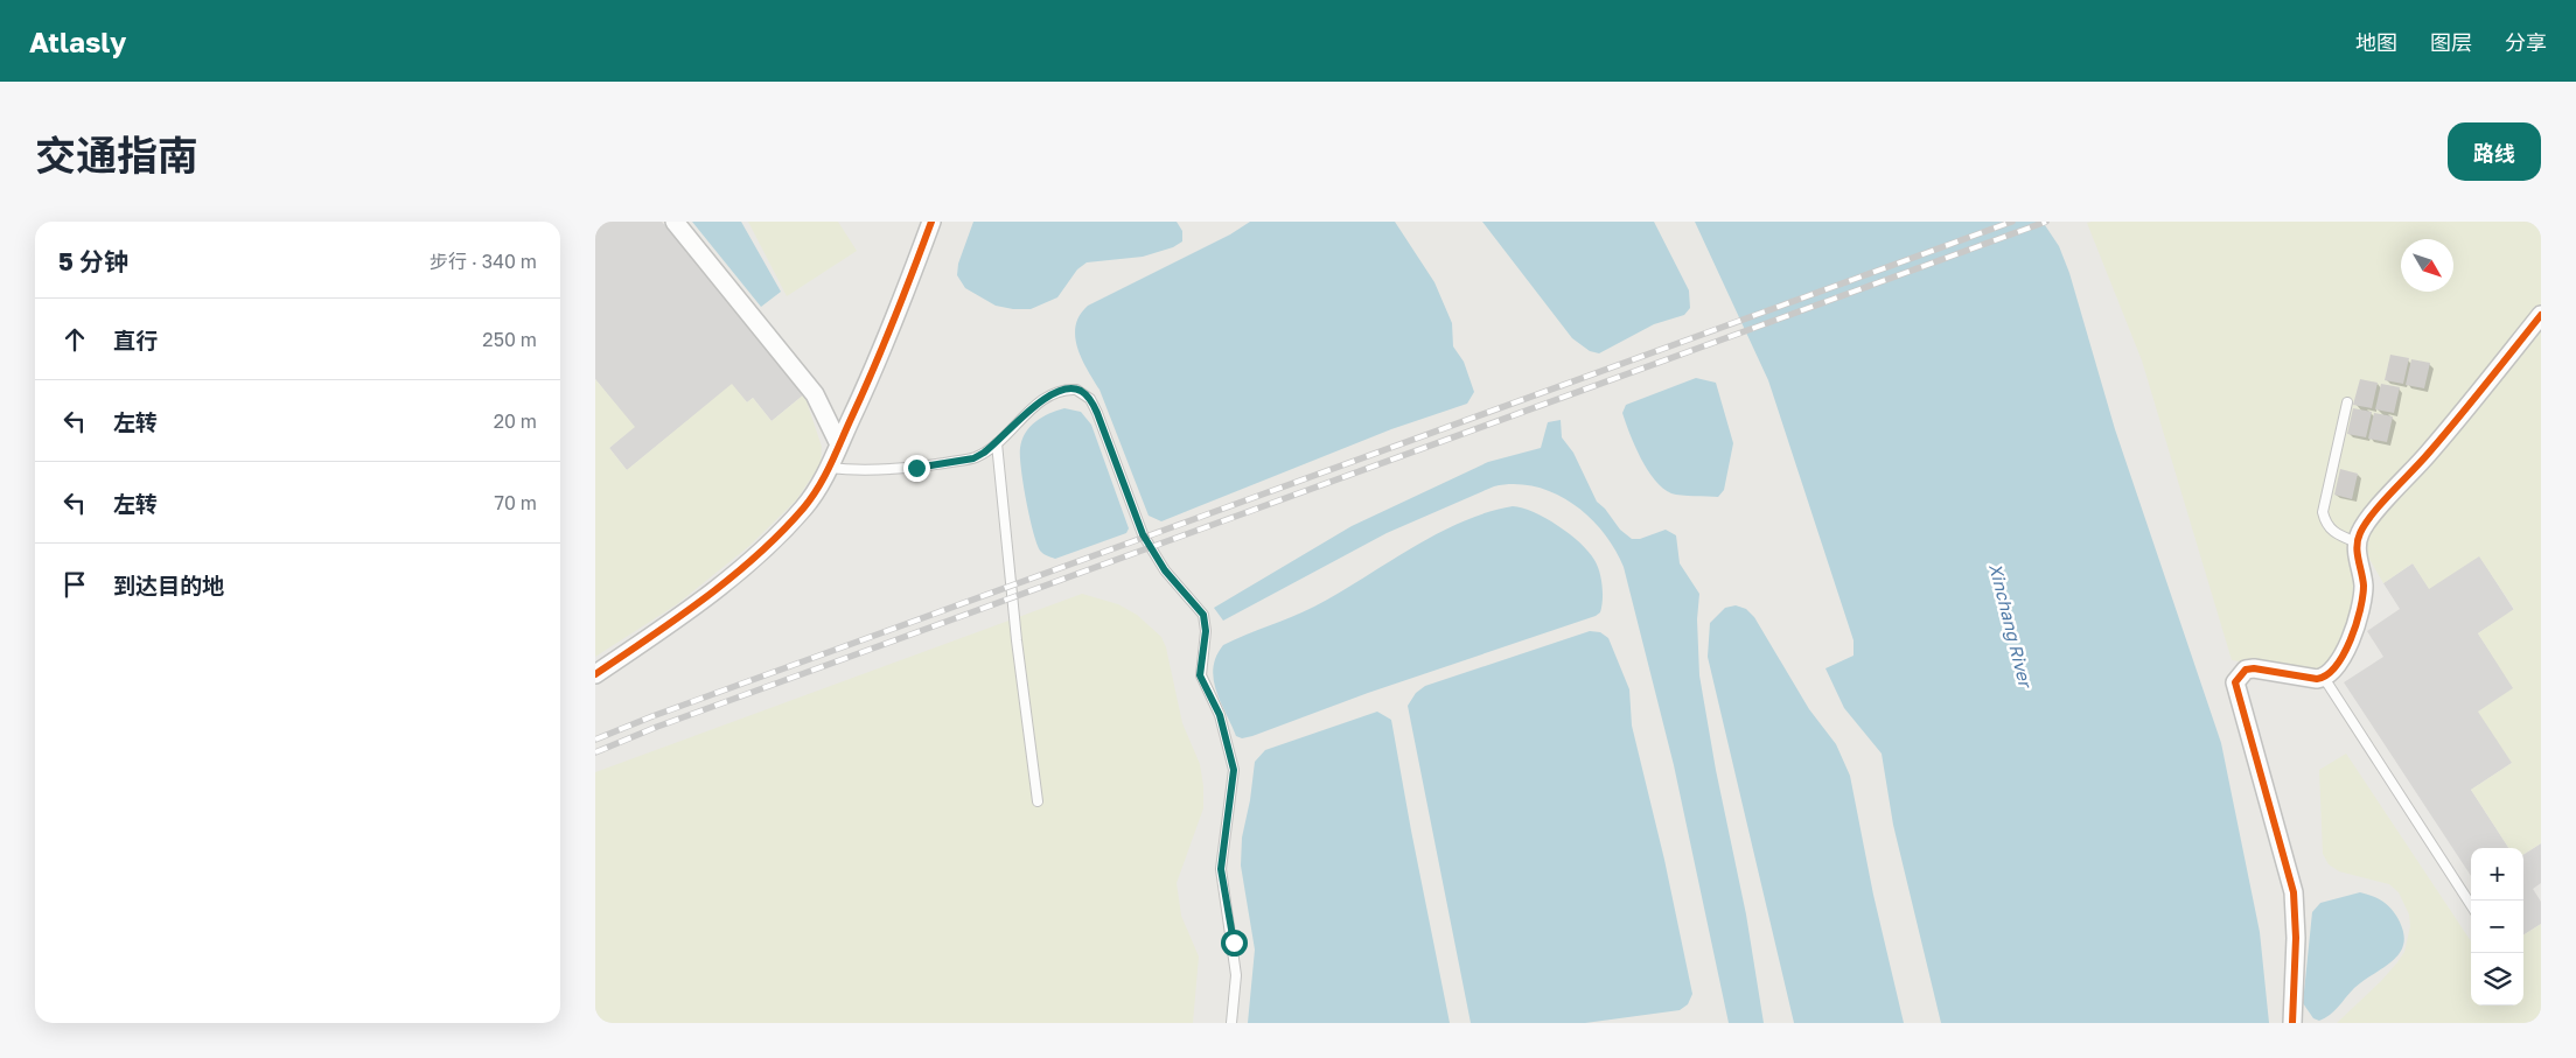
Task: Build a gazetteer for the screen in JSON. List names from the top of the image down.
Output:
{
  "water": ["Xinchang River"],
  "north": "bottom right",
  "page": {
    "header": "Atlasly",
    "nav": ["地图", "图层", "分享"],
    "title": "交通指南",
    "buttons": "路线",
    "heading": ["5 分钟", "步行 · 340 m"],
    "list": [
      ["直行", "250 m"],
      ["左转", "20 m"],
      ["左转", "70 m"],
      "到达目的地"
    ],
    "map_buttons": ["+", "−"]
  }
}
